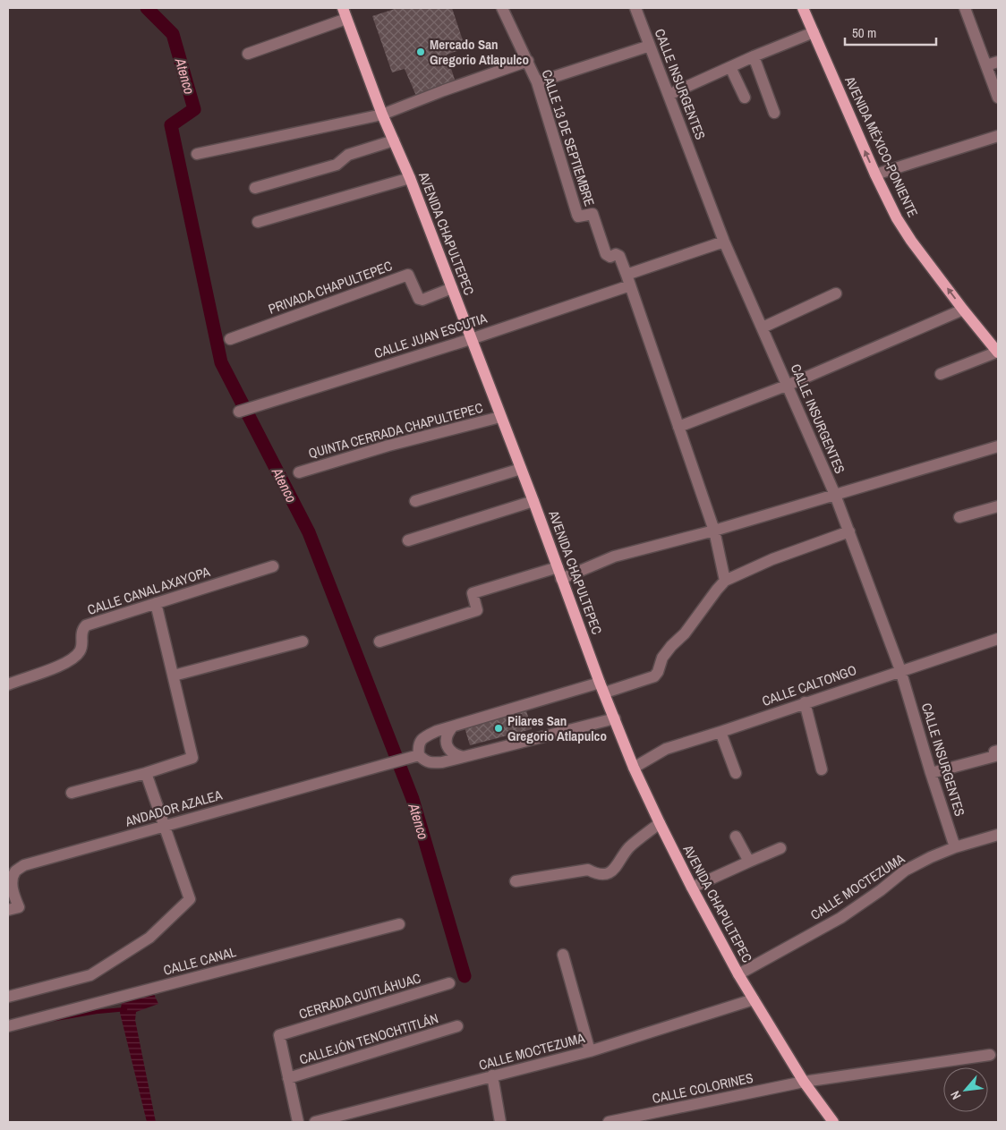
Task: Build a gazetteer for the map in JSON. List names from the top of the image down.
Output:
{
  "streets": {
    "main road": ["AVENIDA MÉXICO-PONIENTE", "AVENIDA CHAPULTEPEC"],
    "street": [
      "CALLE INSURGENTES",
      "CALLE 13 DE SEPTIEMBRE",
      "PRIVADA CHAPULTEPEC",
      "CALLE JUAN ESCUTIA",
      "QUINTA CERRADA CHAPULTEPEC",
      "CALLE CANAL AXAYOPA",
      "CALLE CALTONGO",
      "ANDADOR AZALEA",
      "CALLE MOCTEZUMA",
      "CALLE CANAL",
      "CERRADA CUITLÁHUAC",
      "CALLEJÓN TENOCHTITLÁN",
      "CALLE COLORINES"
    ]
  },
  "crossings": [
    ["CALLE INSURGENTES", "CALLE CALTONGO"],
    ["CALLE INSURGENTES", "CALLE MOCTEZUMA"],
    ["CALLE 13 DE SEPTIEMBRE", "CALLE JUAN ESCUTIA"],
    ["AVENIDA CHAPULTEPEC", "PRIVADA CHAPULTEPEC"],
    ["AVENIDA CHAPULTEPEC", "CALLE JUAN ESCUTIA"],
    ["AVENIDA CHAPULTEPEC", "QUINTA CERRADA CHAPULTEPEC"],
    ["AVENIDA CHAPULTEPEC", "CALLE CALTONGO"],
    ["AVENIDA CHAPULTEPEC", "CALLE MOCTEZUMA"],
    ["AVENIDA CHAPULTEPEC", "CALLE COLORINES"],
    ["CERRADA CUITLÁHUAC", "CALLEJÓN TENOCHTITLÁN"]
  ],
  "one_way": ["AVENIDA MÉXICO-PONIENTE"],
  "water": ["Atenco"],
  "places": ["Mercado San Gregorio Atlapulco", "Pilares San Gregorio Atlapulco"],
  "scale_bar": "50 m",
  "north": "bottom left"
}
